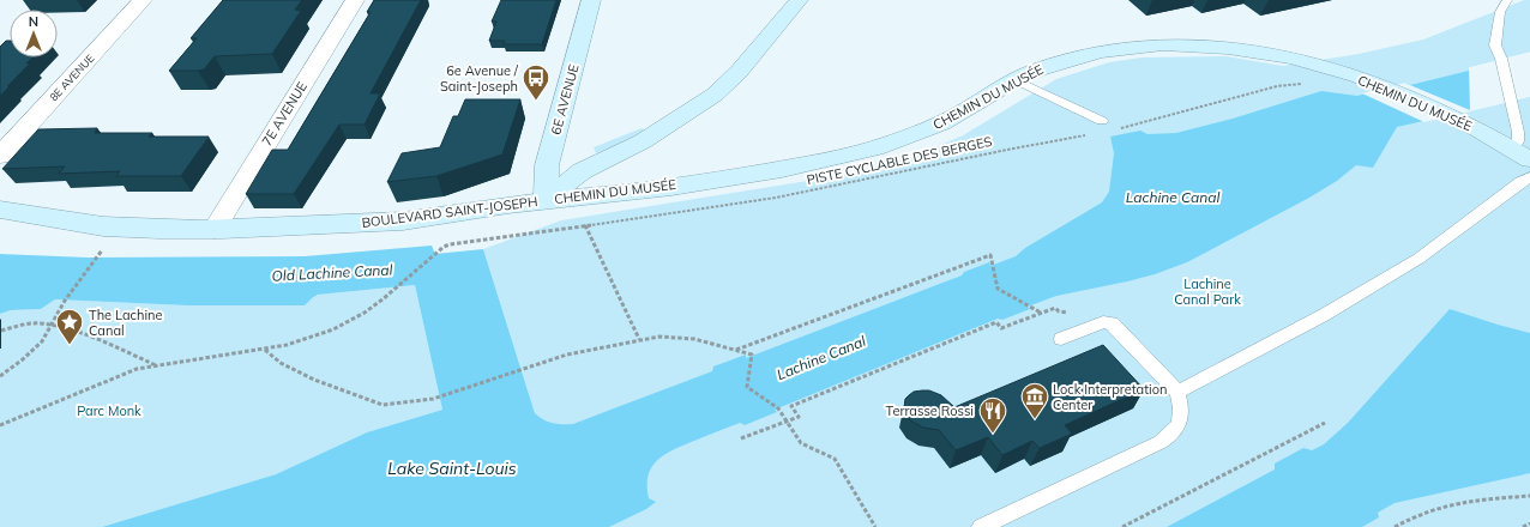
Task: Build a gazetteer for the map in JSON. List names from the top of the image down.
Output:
{
  "streets": {
    "street": [
      "8E AVENUE",
      "CHEMIN DU MUSÉE",
      "6E AVENUE",
      "7E AVENUE",
      "BOULEVARD SAINT-JOSEPH"
    ],
    "path": ["PISTE CYCLABLE DES BERGES"]
  },
  "crossings": [
    ["CHEMIN DU MUSÉE", "6E AVENUE"],
    ["CHEMIN DU MUSÉE", "BOULEVARD SAINT-JOSEPH"],
    ["6E AVENUE", "BOULEVARD SAINT-JOSEPH"],
    ["7E AVENUE", "BOULEVARD SAINT-JOSEPH"]
  ],
  "water": ["Lachine Canal", "Old Lachine Canal", "Lake Saint-Louis"],
  "parks": ["Lachine Canal Park", "Parc Monk"],
  "places": {
    "bus stop": ["6e Avenue / Saint-Joseph"],
    "place": ["The Lachine Canal"],
    "museum": ["Lock Interpretation Center"],
    "restaurant": ["Terrasse Rossi"]
  },
  "north": "top"
}
